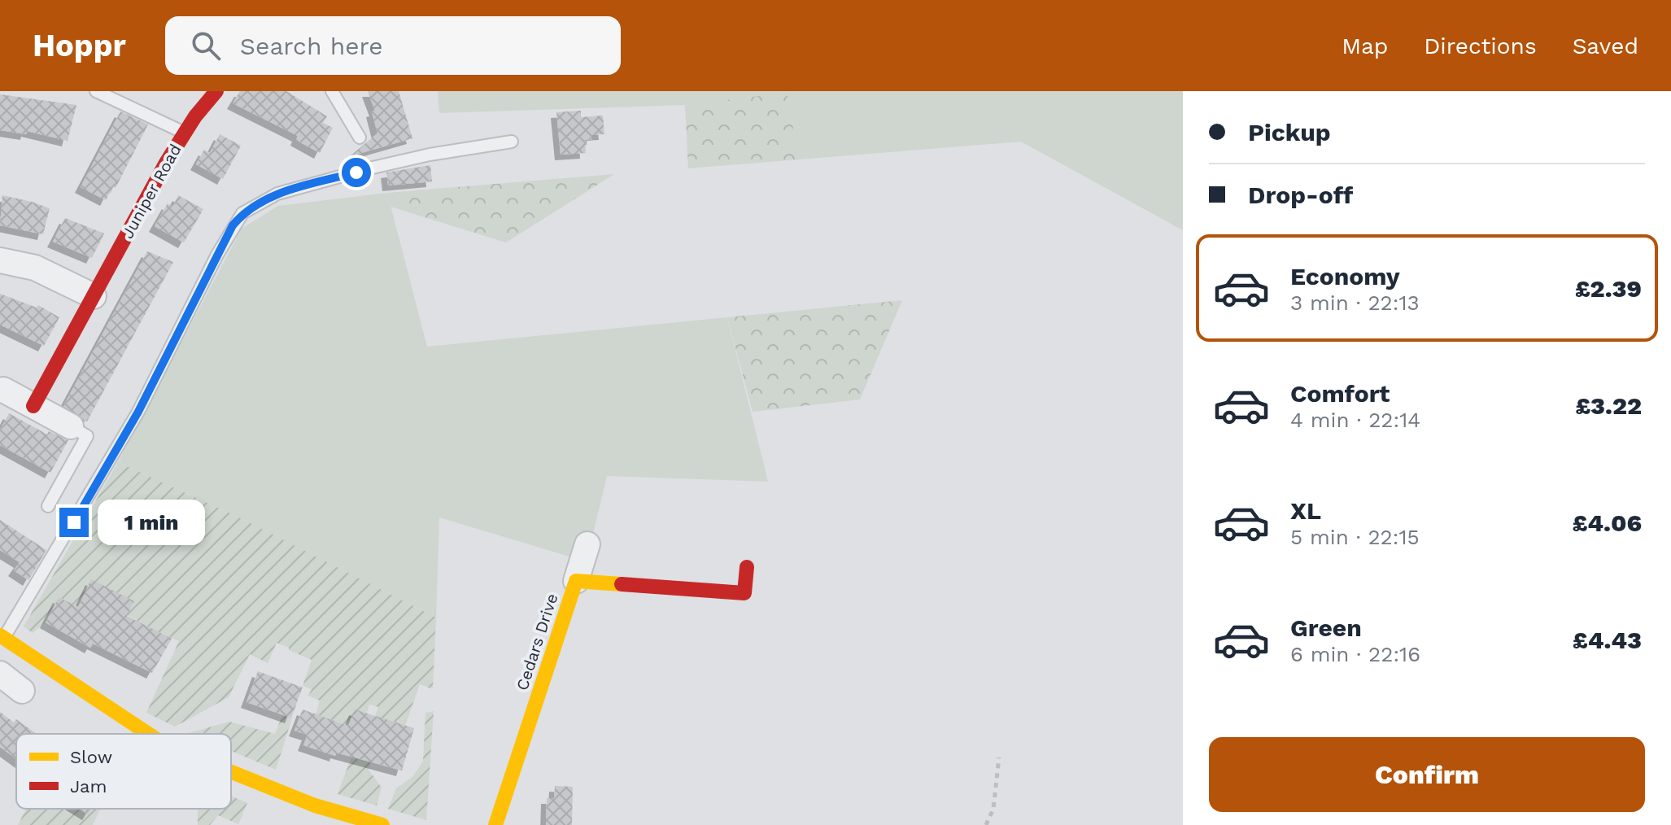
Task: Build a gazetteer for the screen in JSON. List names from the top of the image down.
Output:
{
  "streets": {
    "street": ["Juniper Road", "Cedars Drive"]
  },
  "legend": ["Slow", "Jam"],
  "page": {
    "header": "Hoppr",
    "search": "Search here",
    "nav": ["Map", "Directions", "Saved"],
    "banner": ["Pickup", "Drop-off"],
    "list": [
      {
        "name": "Economy",
        "note": "3 min · 22:13",
        "value": "£2.39"
      },
      {
        "name": "Comfort",
        "note": "4 min · 22:14",
        "value": "£3.22"
      },
      {
        "name": "XL",
        "note": "5 min · 22:15",
        "value": "£4.06"
      },
      {
        "name": "Green",
        "note": "6 min · 22:16",
        "value": "£4.43"
      }
    ],
    "bubble": "1 min",
    "buttons": "Confirm"
  }
}
